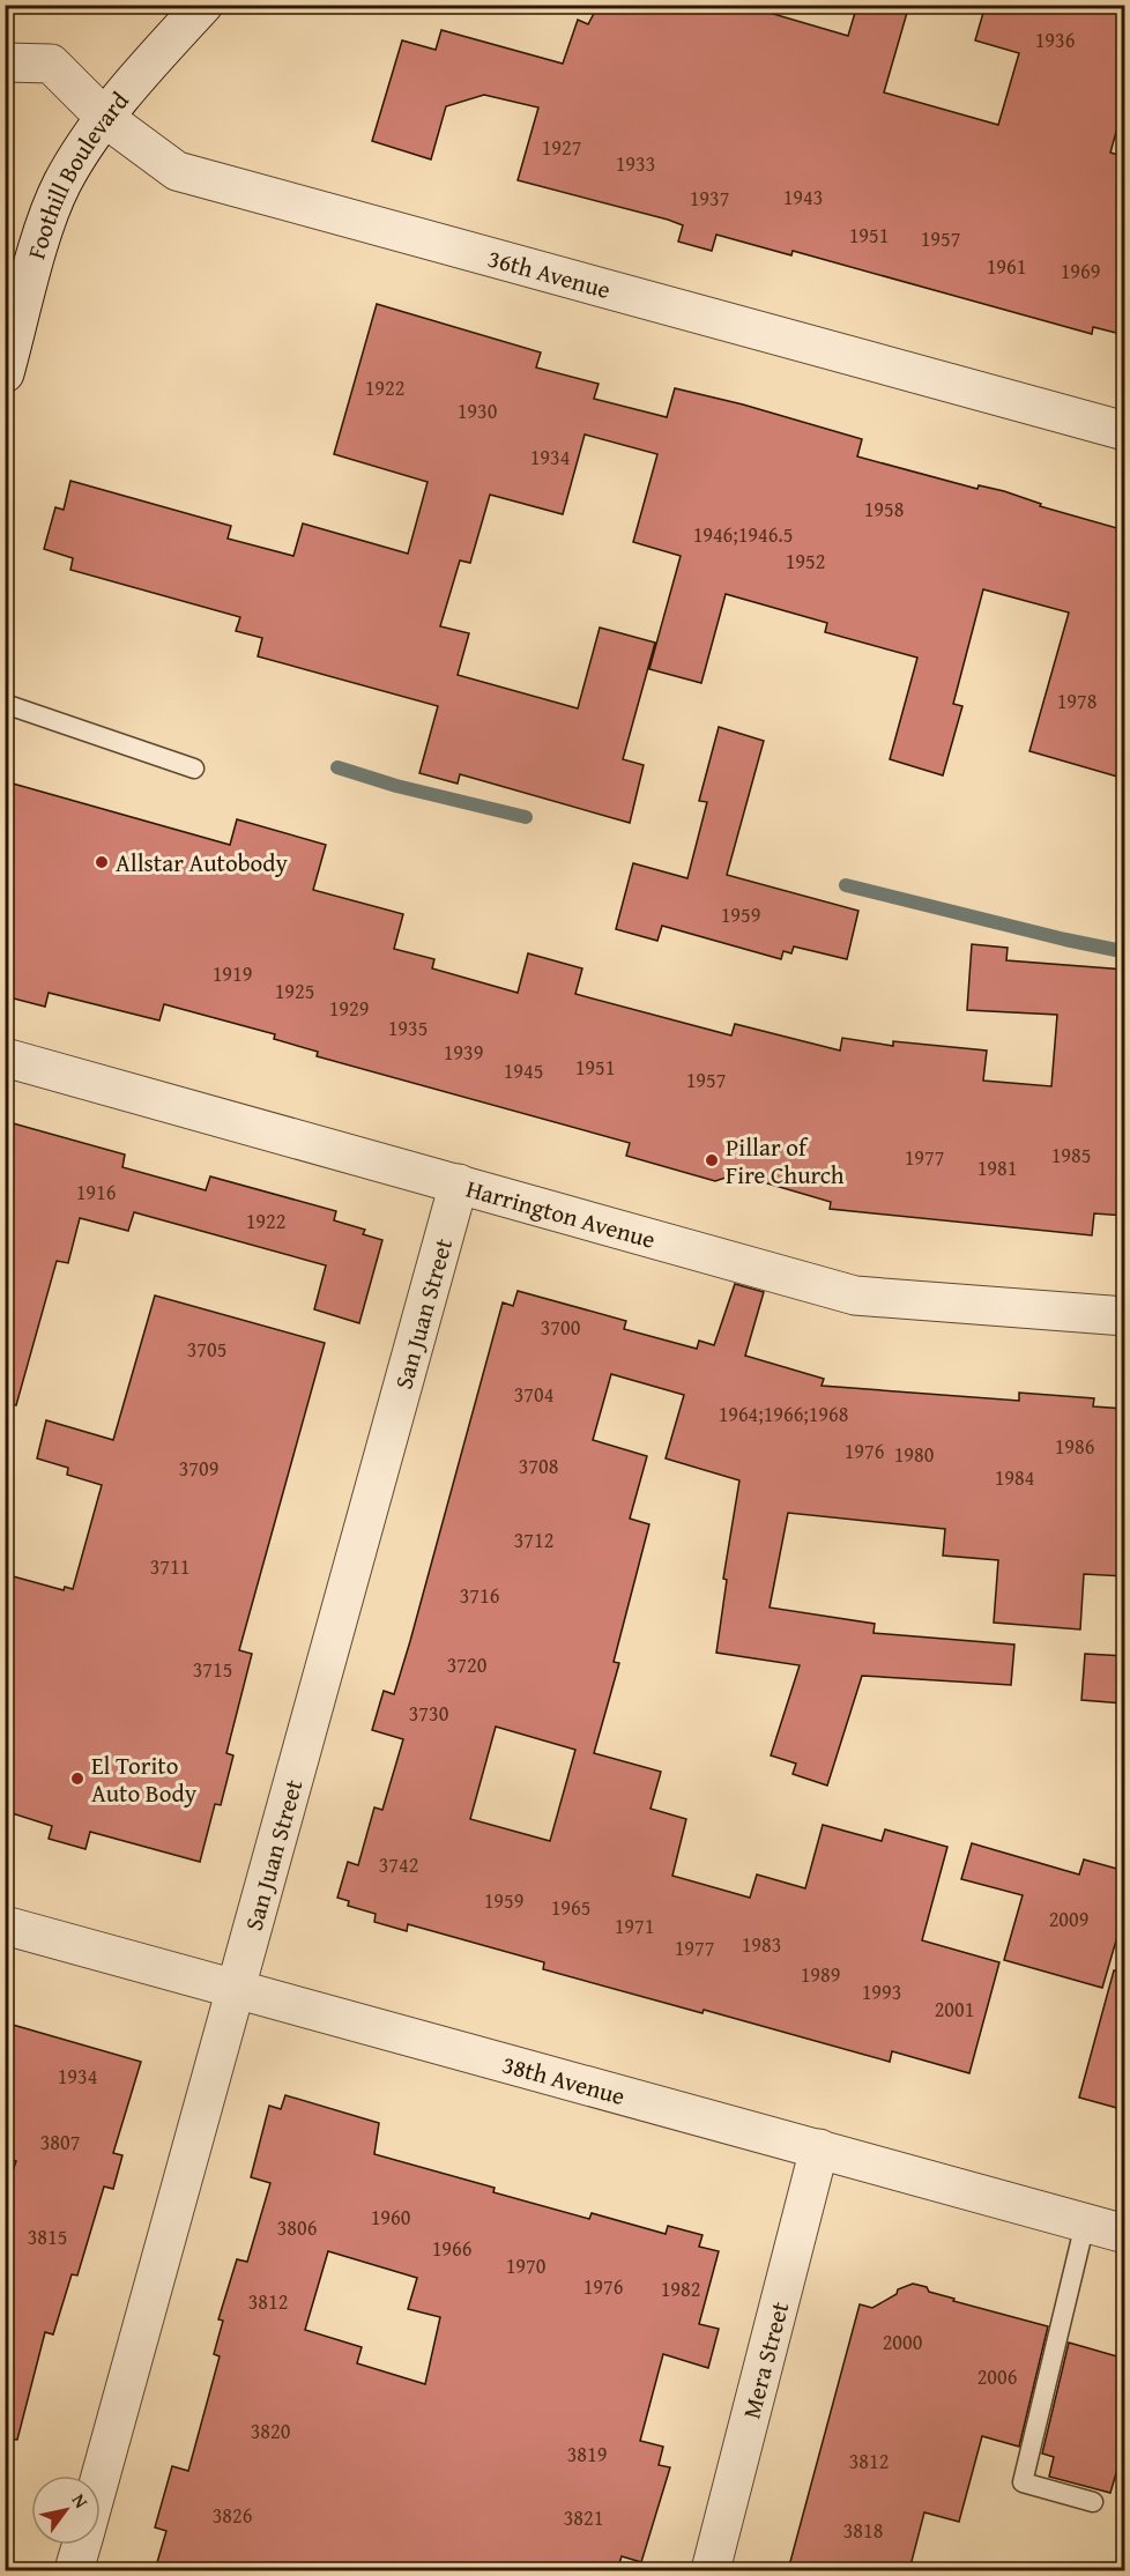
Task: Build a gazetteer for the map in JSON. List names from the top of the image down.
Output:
{
  "streets": {
    "street": [
      "Foothill Boulevard",
      "36th Avenue",
      "Harrington Avenue",
      "San Juan Street",
      "38th Avenue",
      "Mera Street"
    ]
  },
  "crossings": [
    ["Foothill Boulevard", "36th Avenue"],
    ["Harrington Avenue", "San Juan Street"],
    ["San Juan Street", "38th Avenue"],
    ["38th Avenue", "Mera Street"]
  ],
  "places": ["Allstar Autobody", "Pillar of Fire Church", "El Torito Auto Body"],
  "house_numbers": [
    "1936",
    "1927",
    "1933",
    "1943",
    "1937",
    "1951",
    "1957",
    "1961",
    "1969",
    "1922",
    "1930",
    "1934",
    "1958",
    "1946;1946.5",
    "1952",
    "1978",
    "1959",
    "1919",
    "1925",
    "1929",
    "1935",
    "1939",
    "1951",
    "1945",
    "1957",
    "1985",
    "1977",
    "1981",
    "1916",
    "1922",
    "3700",
    "3705",
    "3704",
    "1964;1966;1968",
    "1986",
    "1976",
    "1980",
    "3708",
    "3709",
    "1984",
    "3712",
    "3711",
    "3716",
    "3720",
    "3715",
    "3730",
    "3742",
    "1959",
    "1965",
    "2009",
    "1971",
    "1983",
    "1977",
    "1989",
    "1993",
    "2001",
    "1934",
    "3807",
    "1960",
    "3806",
    "3815",
    "1966",
    "1970",
    "1976",
    "1982",
    "3812",
    "2000",
    "2006",
    "3820",
    "3819",
    "3812",
    "3826",
    "3821",
    "3818"
  ],
  "north": "top right"
}
